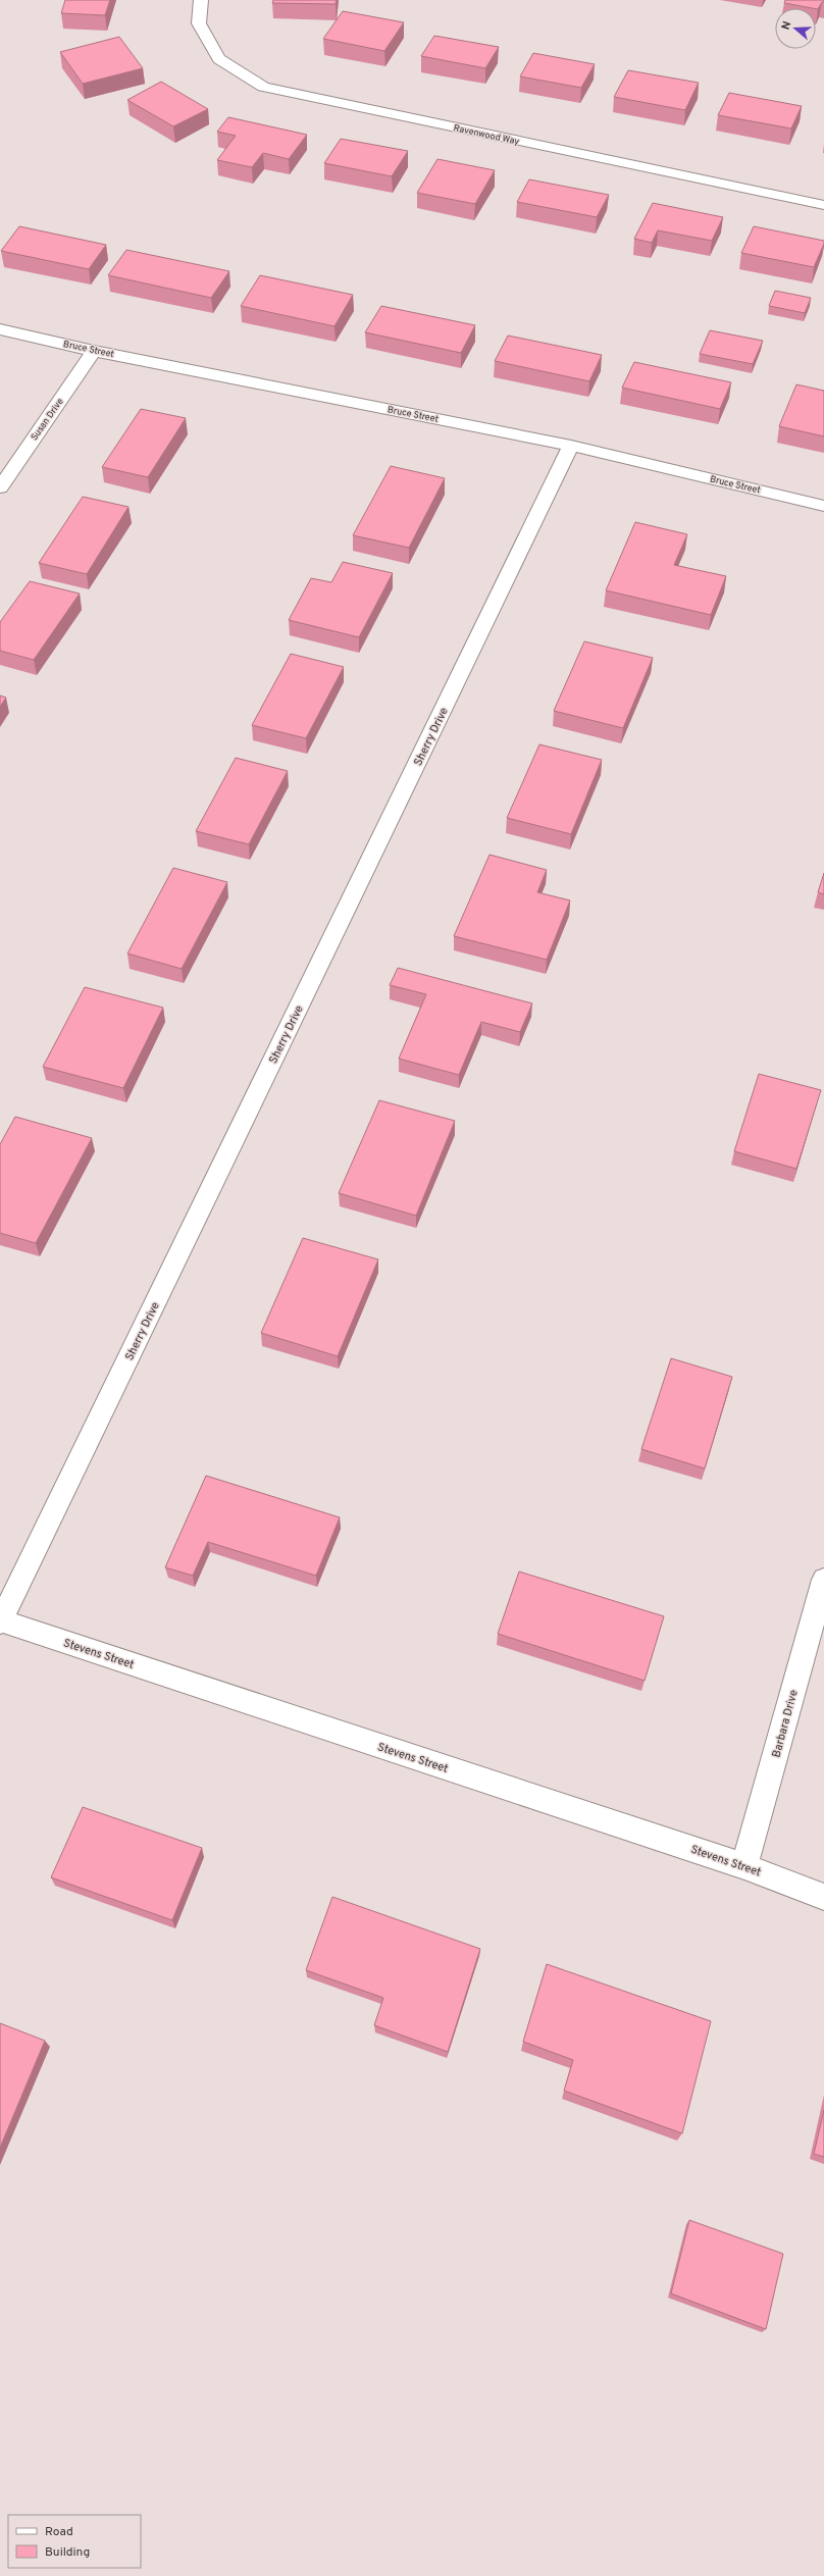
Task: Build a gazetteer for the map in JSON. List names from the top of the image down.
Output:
{
  "streets": {
    "street": [
      "Ravenwood Way",
      "Bruce Street",
      "Susan Drive",
      "Sherry Drive",
      "Stevens Street",
      "Barbara Drive"
    ]
  },
  "crossings": [
    ["Bruce Street", "Susan Drive"],
    ["Bruce Street", "Sherry Drive"],
    ["Sherry Drive", "Stevens Street"],
    ["Stevens Street", "Barbara Drive"]
  ],
  "legend": ["Road", "Building"],
  "north": "left"
}
